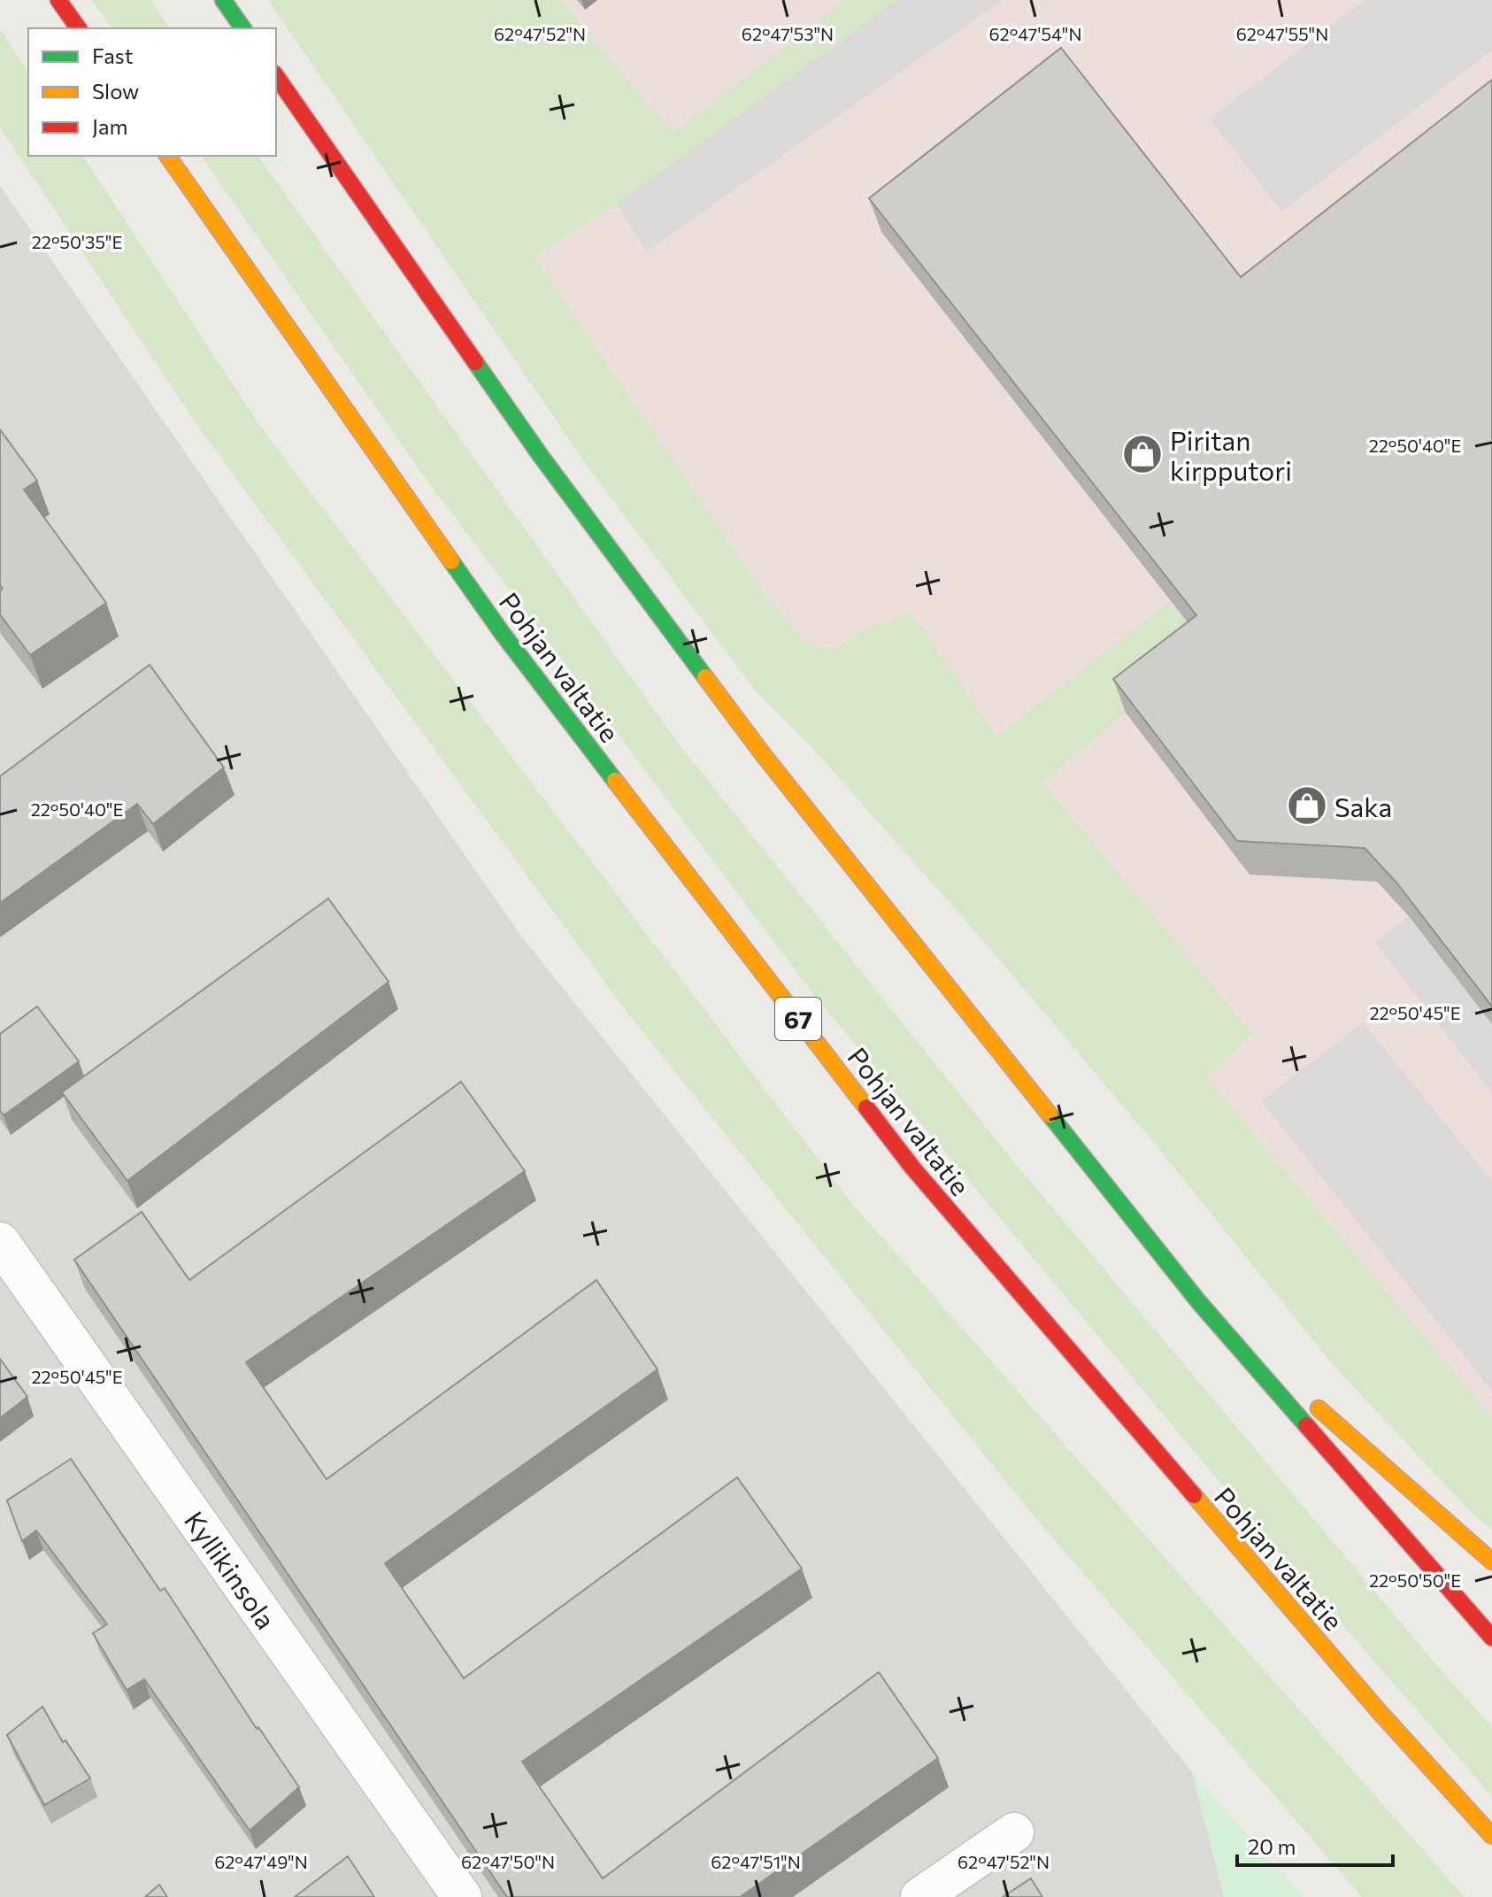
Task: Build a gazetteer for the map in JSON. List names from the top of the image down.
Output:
{
  "streets": {
    "highway": ["Pohjan valtatie", "67"],
    "street": ["Kyllikinsola"]
  },
  "places": {
    "shop": ["Piritan kirpputori", "Saka"]
  },
  "legend": ["Fast", "Slow", "Jam"],
  "scale_bar": "20 m",
  "coordinates": [
    "62°47'52\"N",
    "62°47'53\"N",
    "62°47'54\"N",
    "62°47'55\"N",
    "22°50'35\"E",
    "22°50'40\"E",
    "22°50'45\"E",
    "22°50'50\"E",
    "62°47'49\"N",
    "62°47'50\"N",
    "62°47'51\"N"
  ]
}
